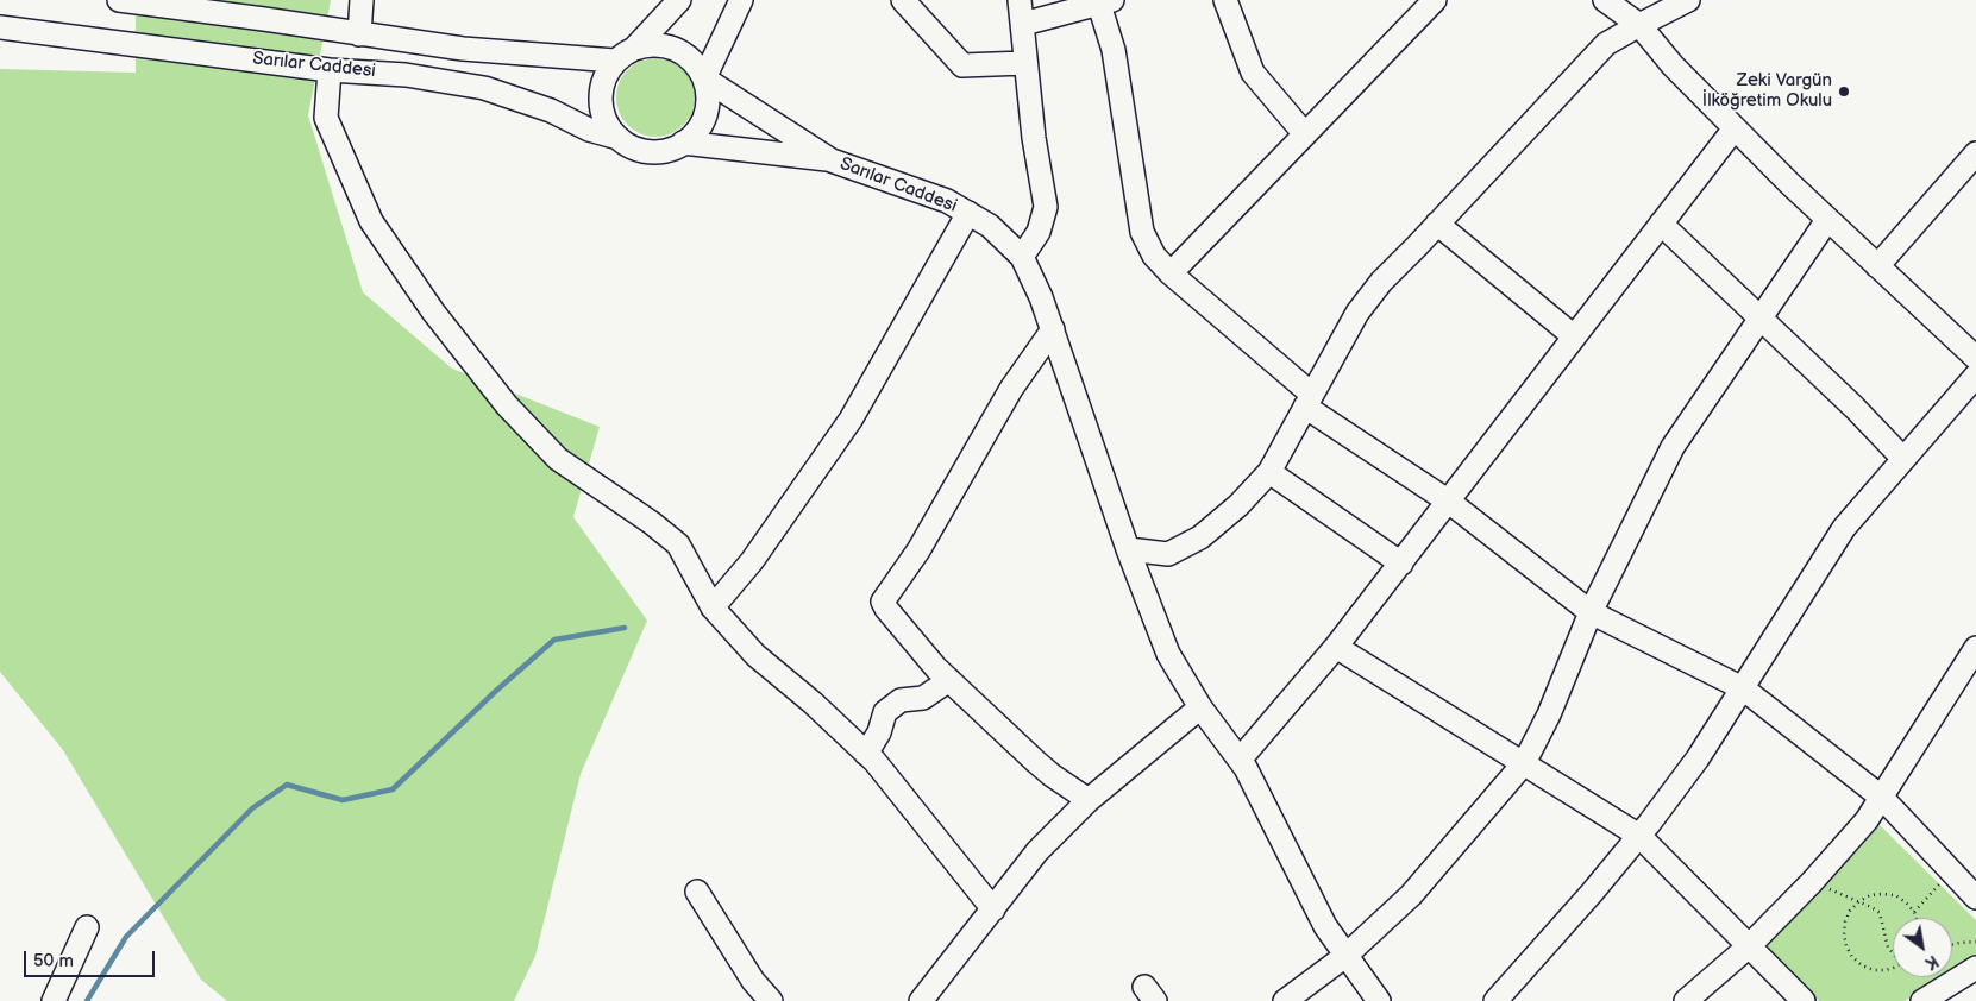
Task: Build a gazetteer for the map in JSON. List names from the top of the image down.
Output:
{
  "streets": {
    "street": ["Sarılar Caddesi"]
  },
  "places": ["Zeki Vargün İlköğretim Okulu"],
  "scale_bar": "50 m",
  "north": "bottom right"
}
